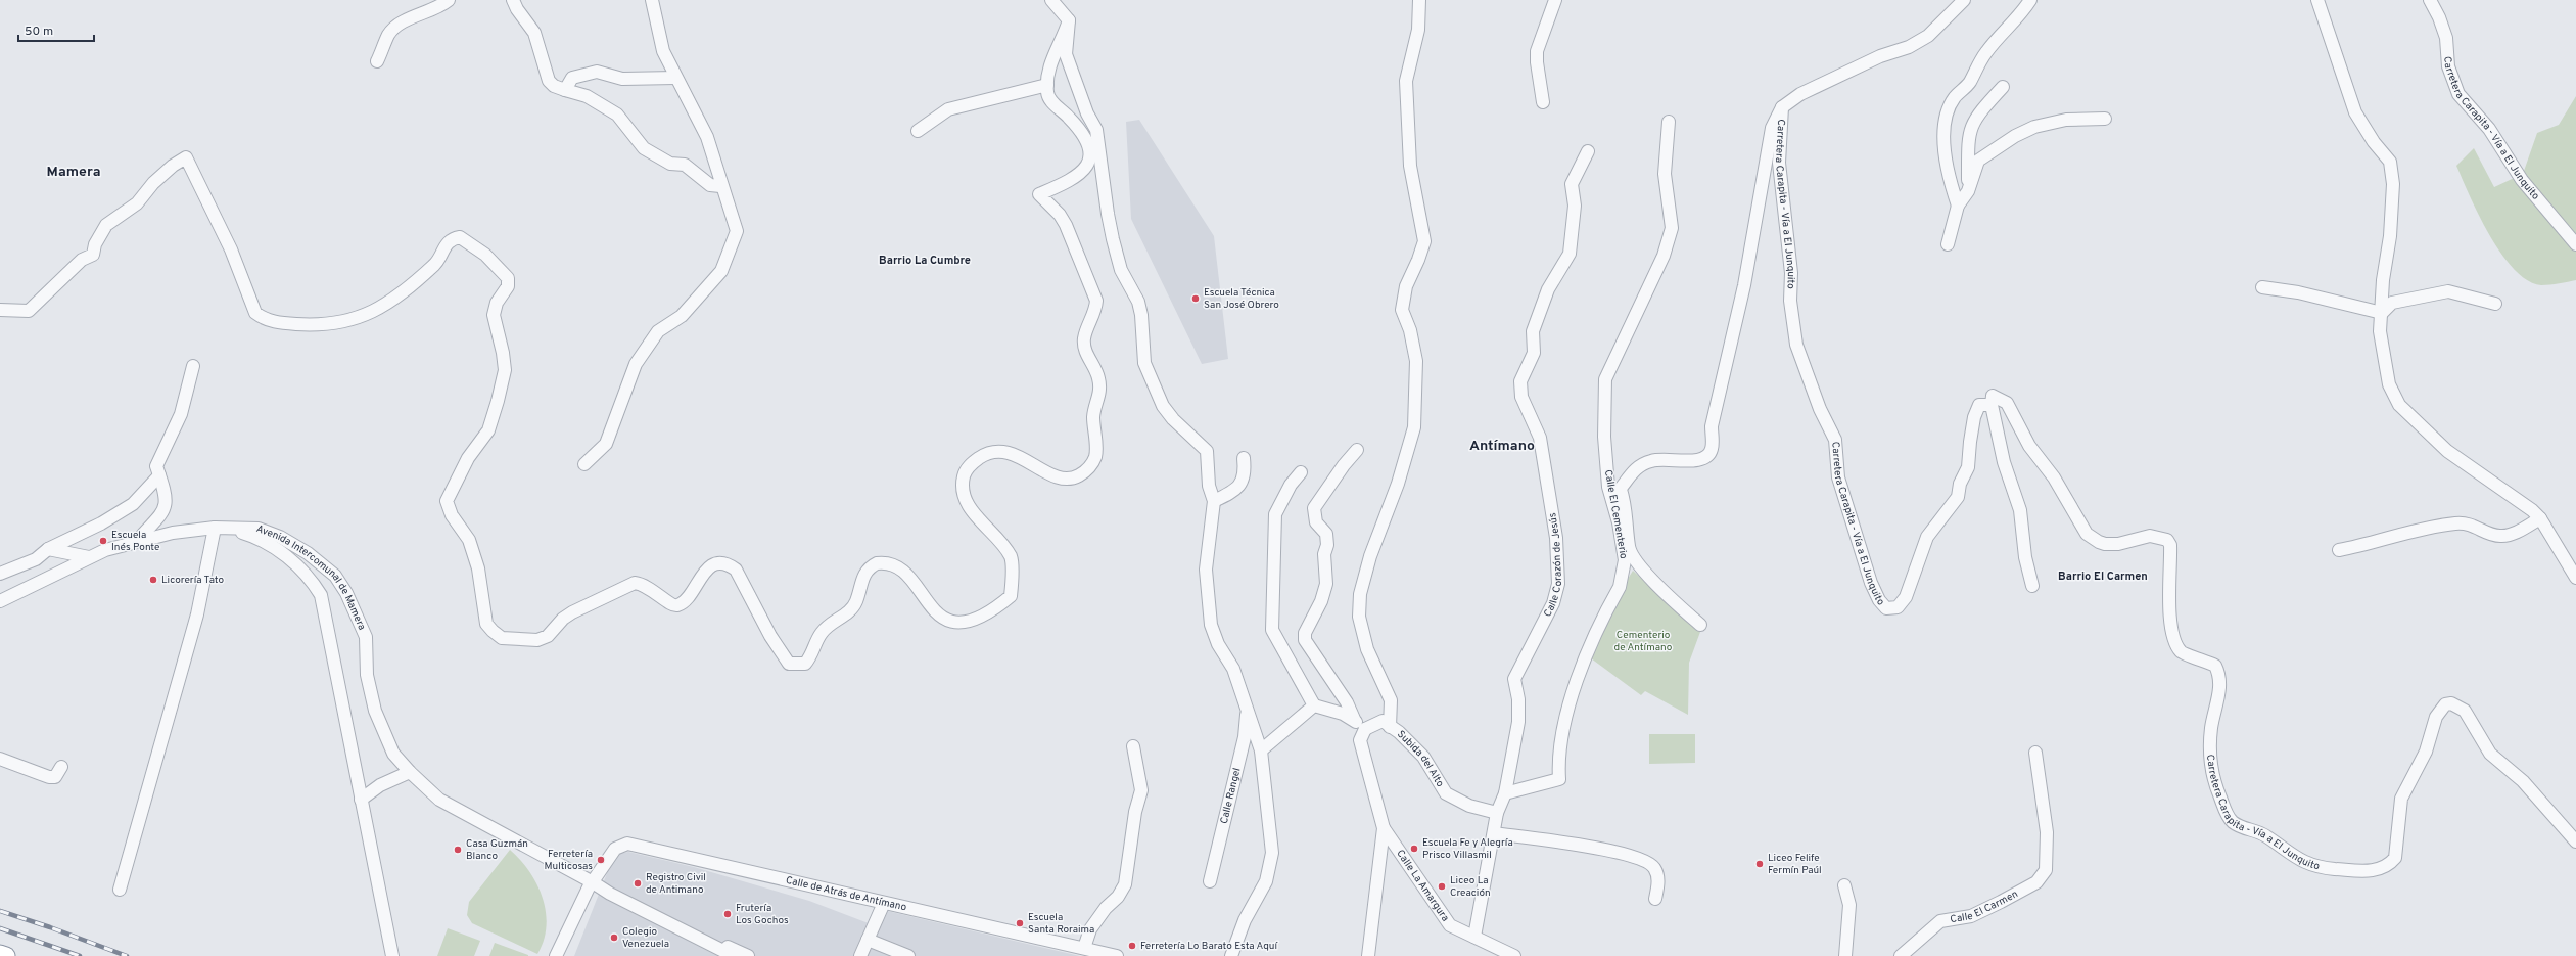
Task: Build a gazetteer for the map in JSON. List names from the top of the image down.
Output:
{
  "streets": {
    "street": [
      "Carretera Carapita - Vía a El Junquito",
      "Calle El Cementerio",
      "Calle Corazón de Jesús",
      "Avenida Intercomunal de Mamera",
      "Subida del Alto",
      "Calle Rangel",
      "Calle La Amargura",
      "Calle de Atrás de Antímano",
      "Calle El Carmen"
    ]
  },
  "crossings": [
    ["Calle El Cementerio", "Calle Corazón de Jesús"],
    ["Calle Corazón de Jesús", "Subida del Alto"],
    ["Calle Corazón de Jesús", "Calle La Amargura"],
    ["Avenida Intercomunal de Mamera", "Calle de Atrás de Antímano"],
    ["Subida del Alto", "Calle La Amargura"]
  ],
  "districts": [
    "Mamera",
    "Barrio La Cumbre",
    "Antímano",
    "Barrio El Carmen"
  ],
  "parks": ["Cementerio de Antímano"],
  "places": [
    "Escuela Técnica San José Obrero",
    "Escuela Inés Ponte",
    "Licorería Tato",
    "Escuela Fe y Alegría Prisco Villasmil",
    "Casa Guzmán Blanco",
    "Ferretería Multicosas",
    "Liceo Felife Fermín Paúl",
    "Registro Civil de Antimano",
    "Liceo La Creación",
    "Frutería Los Gochos",
    "Escuela Santa Roraima",
    "Colegio Venezuela",
    "Ferretería Lo Barato Esta Aquí"
  ],
  "scale_bar": "50 m"
}
